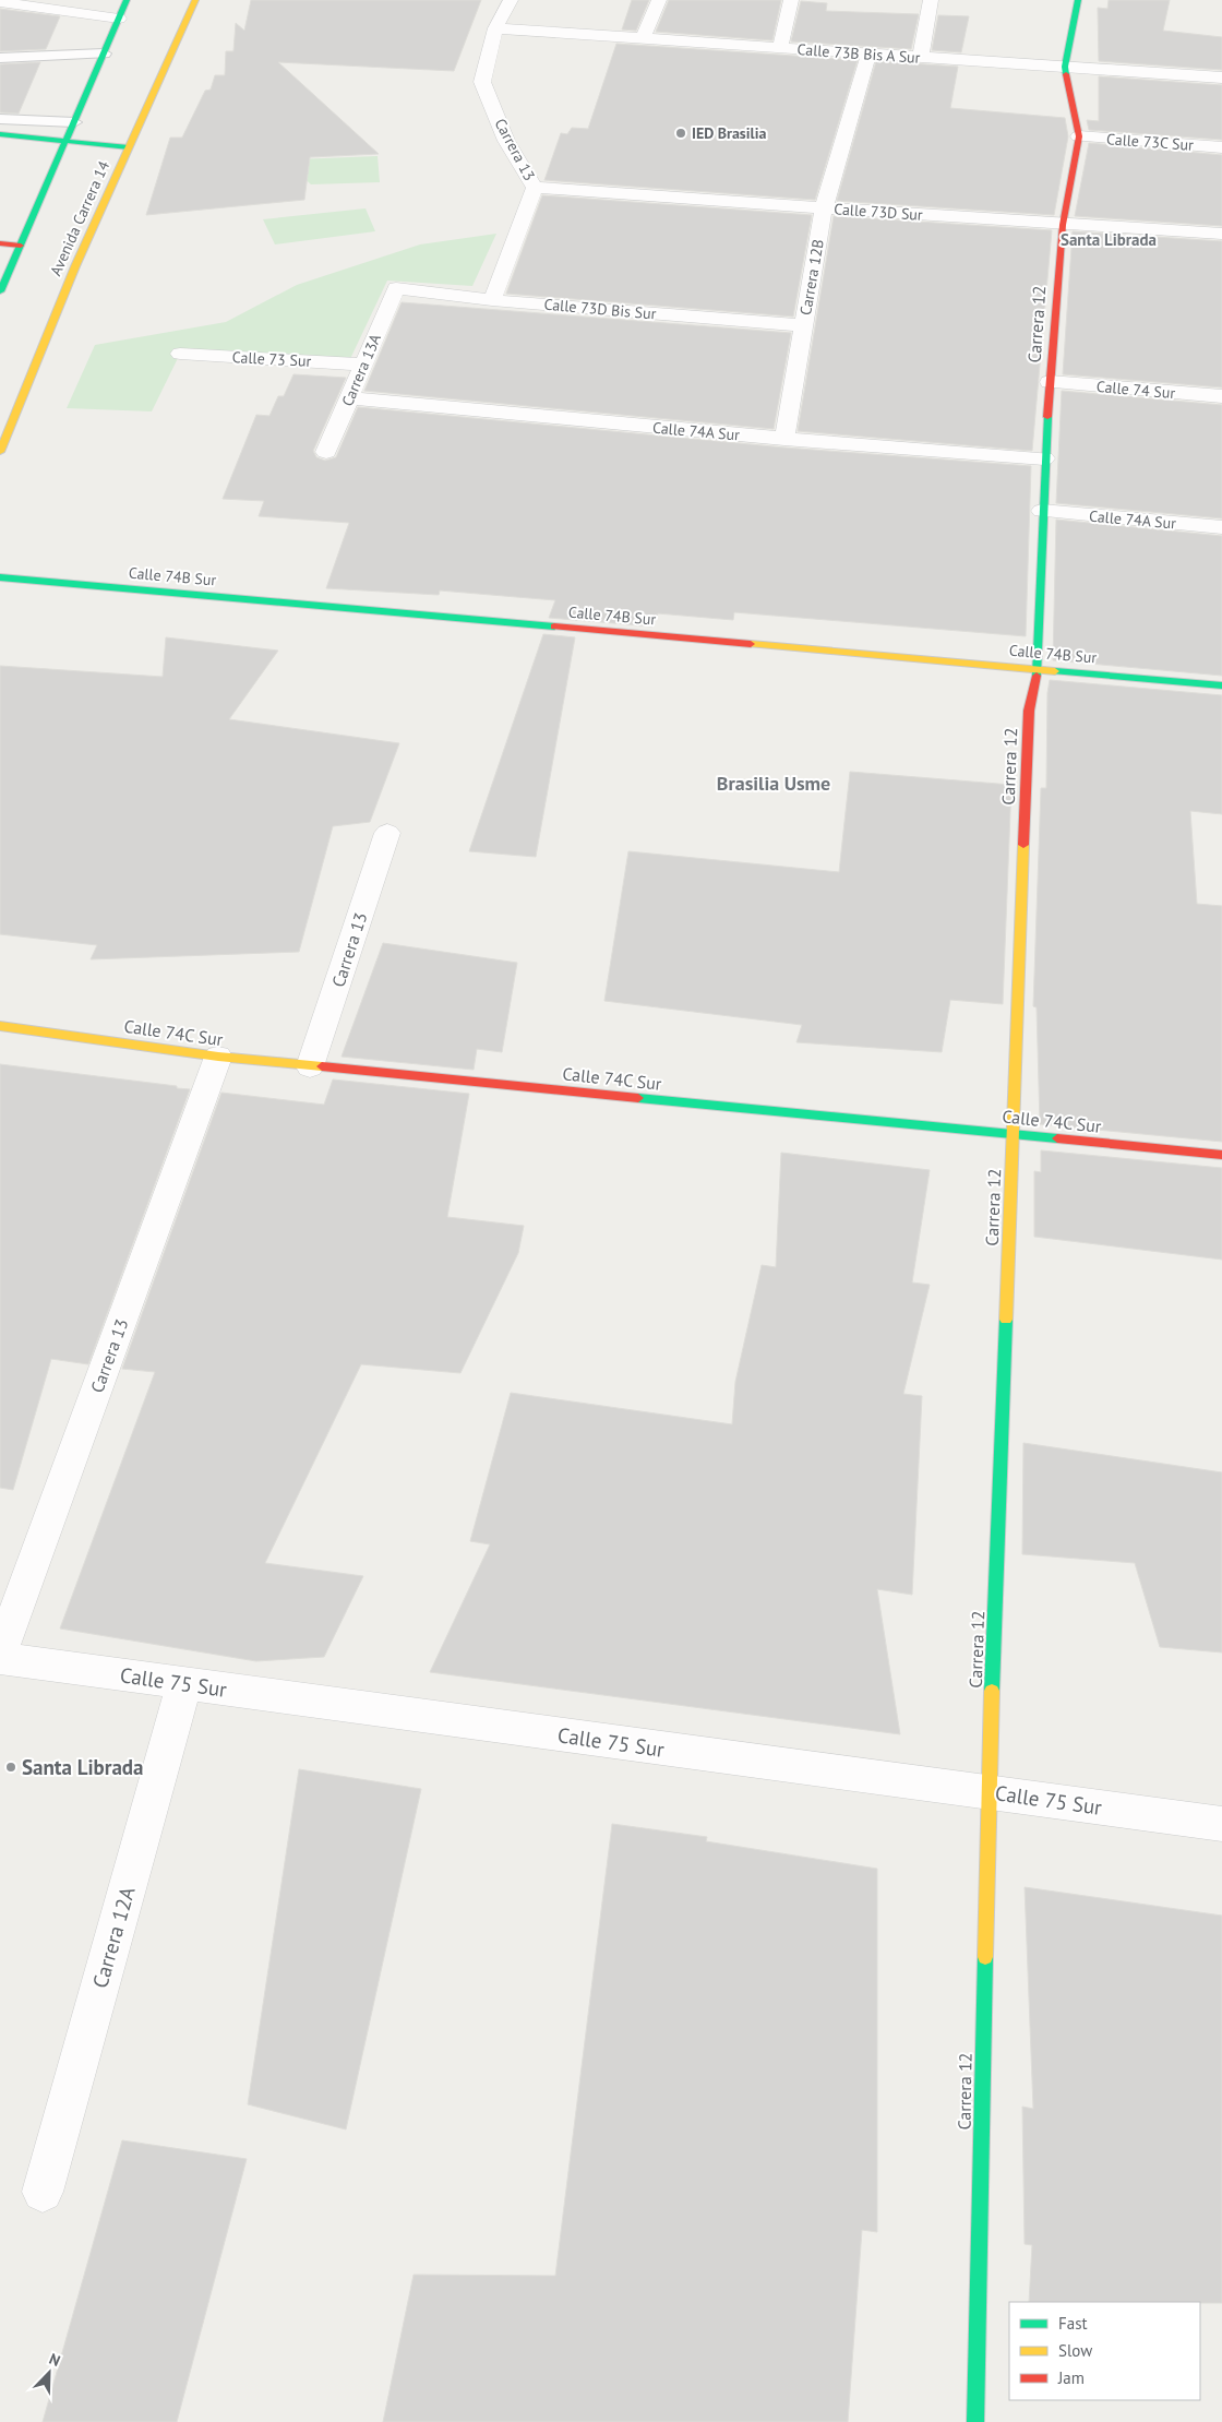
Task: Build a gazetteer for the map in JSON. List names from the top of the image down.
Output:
{
  "streets": {
    "street": [
      "Calle 73B Bis A Sur",
      "Calle 73C Sur",
      "Carrera 13",
      "Calle 73D Sur",
      "Avenida Carrera 14",
      "Carrera 12B",
      "Calle 73D Bis Sur",
      "Carrera 12",
      "Calle 73 Sur",
      "Carrera 13A",
      "Calle 74 Sur",
      "Calle 74A Sur",
      "Calle 74B Sur",
      "Calle 74C Sur",
      "Calle 75 Sur",
      "Carrera 12A"
    ]
  },
  "crossings": [
    ["Calle 73B Bis A Sur", "Carrera 13"],
    ["Calle 73B Bis A Sur", "Carrera 12B"],
    ["Calle 73B Bis A Sur", "Carrera 12"],
    ["Calle 73C Sur", "Carrera 12"],
    ["Carrera 13", "Calle 73D Sur"],
    ["Carrera 13", "Calle 73D Bis Sur"],
    ["Carrera 13", "Calle 74C Sur"],
    ["Carrera 13", "Calle 75 Sur"],
    ["Calle 73D Sur", "Carrera 12B"],
    ["Calle 73D Sur", "Carrera 12"],
    ["Carrera 12B", "Calle 73D Bis Sur"],
    ["Carrera 12B", "Calle 74A Sur"],
    ["Calle 73D Bis Sur", "Carrera 13A"],
    ["Carrera 12", "Calle 74 Sur"],
    ["Carrera 12", "Calle 74A Sur"],
    ["Carrera 12", "Calle 74B Sur"],
    ["Carrera 12", "Calle 74C Sur"],
    ["Carrera 12", "Calle 75 Sur"],
    ["Calle 73 Sur", "Carrera 13A"],
    ["Carrera 13A", "Calle 74A Sur"],
    ["Calle 75 Sur", "Carrera 12A"]
  ],
  "districts": ["Santa Librada", "Brasilia Usme"],
  "places": ["IED Brasilia", "Santa Librada"],
  "legend": ["Fast", "Slow", "Jam"],
  "north": "top right"
}
